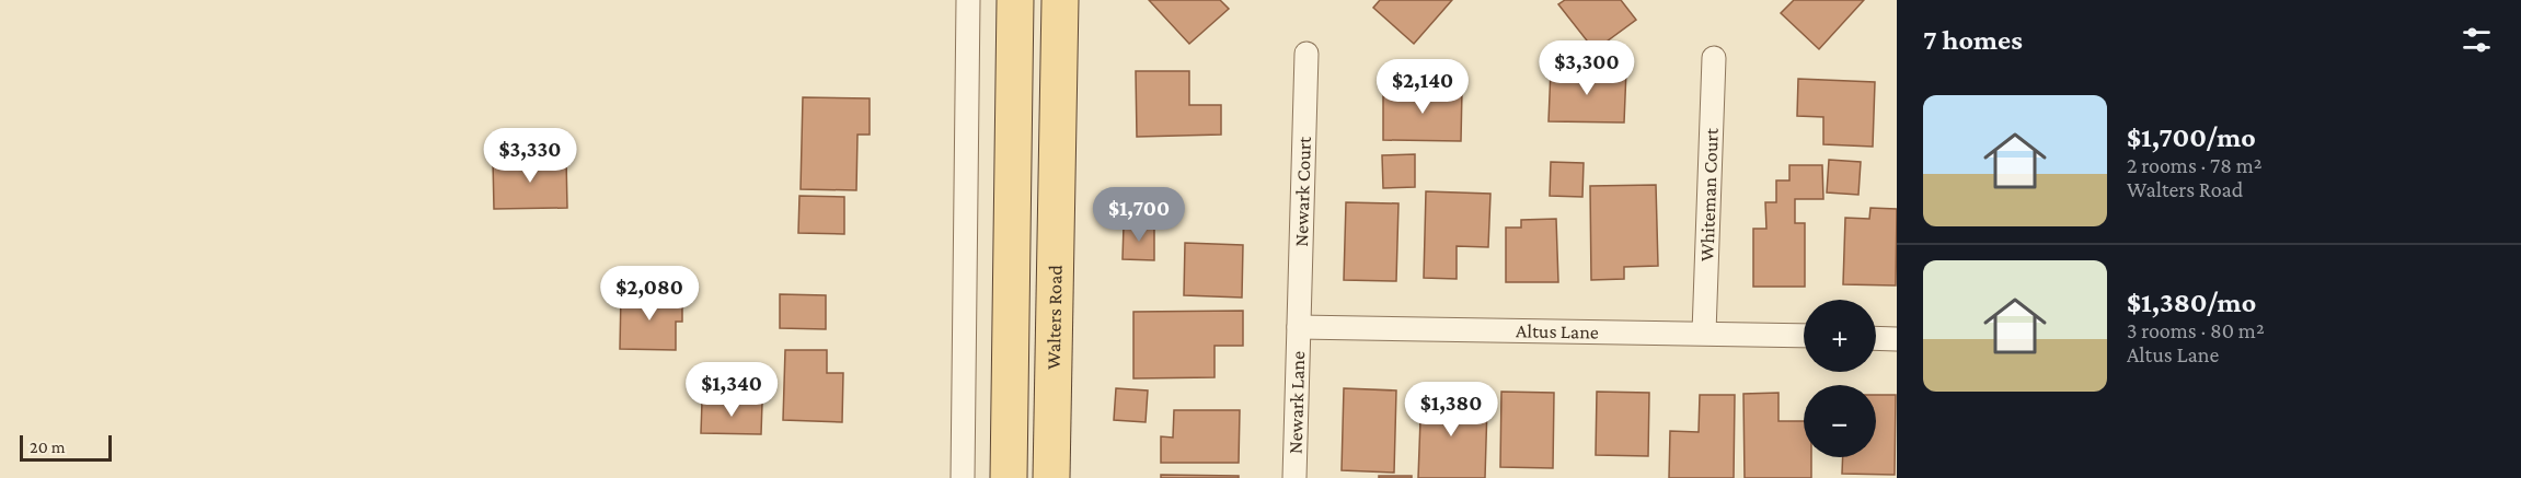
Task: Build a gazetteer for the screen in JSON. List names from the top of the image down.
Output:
{
  "streets": {
    "main road": ["Walters Road"],
    "street": [
      "Newark Court",
      "Whiteman Court",
      "Altus Lane",
      "Newark Lane"
    ]
  },
  "crossings": [
    ["Newark Court", "Altus Lane"],
    ["Newark Court", "Newark Lane"],
    ["Whiteman Court", "Altus Lane"],
    ["Altus Lane", "Newark Lane"]
  ],
  "scale_bar": "20 m",
  "page": {
    "heading": "7 homes",
    "price": [
      "$3,300",
      "$2,140",
      "$3,330",
      "$1,700",
      "$2,080",
      "$1,340",
      "$1,380"
    ],
    "list": [
      {
        "name": "$1,700/mo",
        "note": "2 rooms · 78 m² · Walters Road"
      },
      {
        "name": "$1,380/mo",
        "note": "3 rooms · 80 m² · Altus Lane"
      }
    ],
    "map_buttons": ["+", "−"],
    "scale": "20 m"
  }
}
